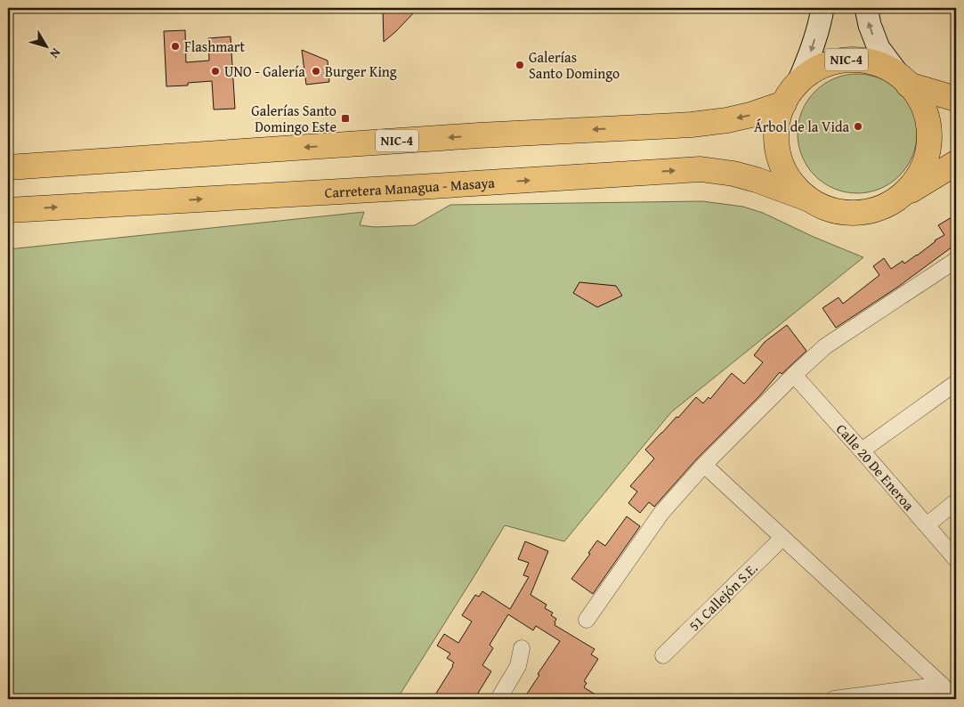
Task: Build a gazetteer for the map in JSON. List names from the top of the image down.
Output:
{
  "streets": {
    "highway": ["NIC-4", "Carretera Managua - Masaya"],
    "street": ["Calle 20 De Eneroa", "51 Callejón S.E."]
  },
  "crossings": [
    ["NIC-4", "Carretera Managua - Masaya"]
  ],
  "places": {
    "other": [
      "Flashmart",
      "Galerías Santo Domingo",
      "UNO - Galería",
      "Burger King",
      "Árbol de la Vida"
    ],
    "transit": ["Galerías Santo Domingo Este"]
  },
  "north": "bottom right"
}
